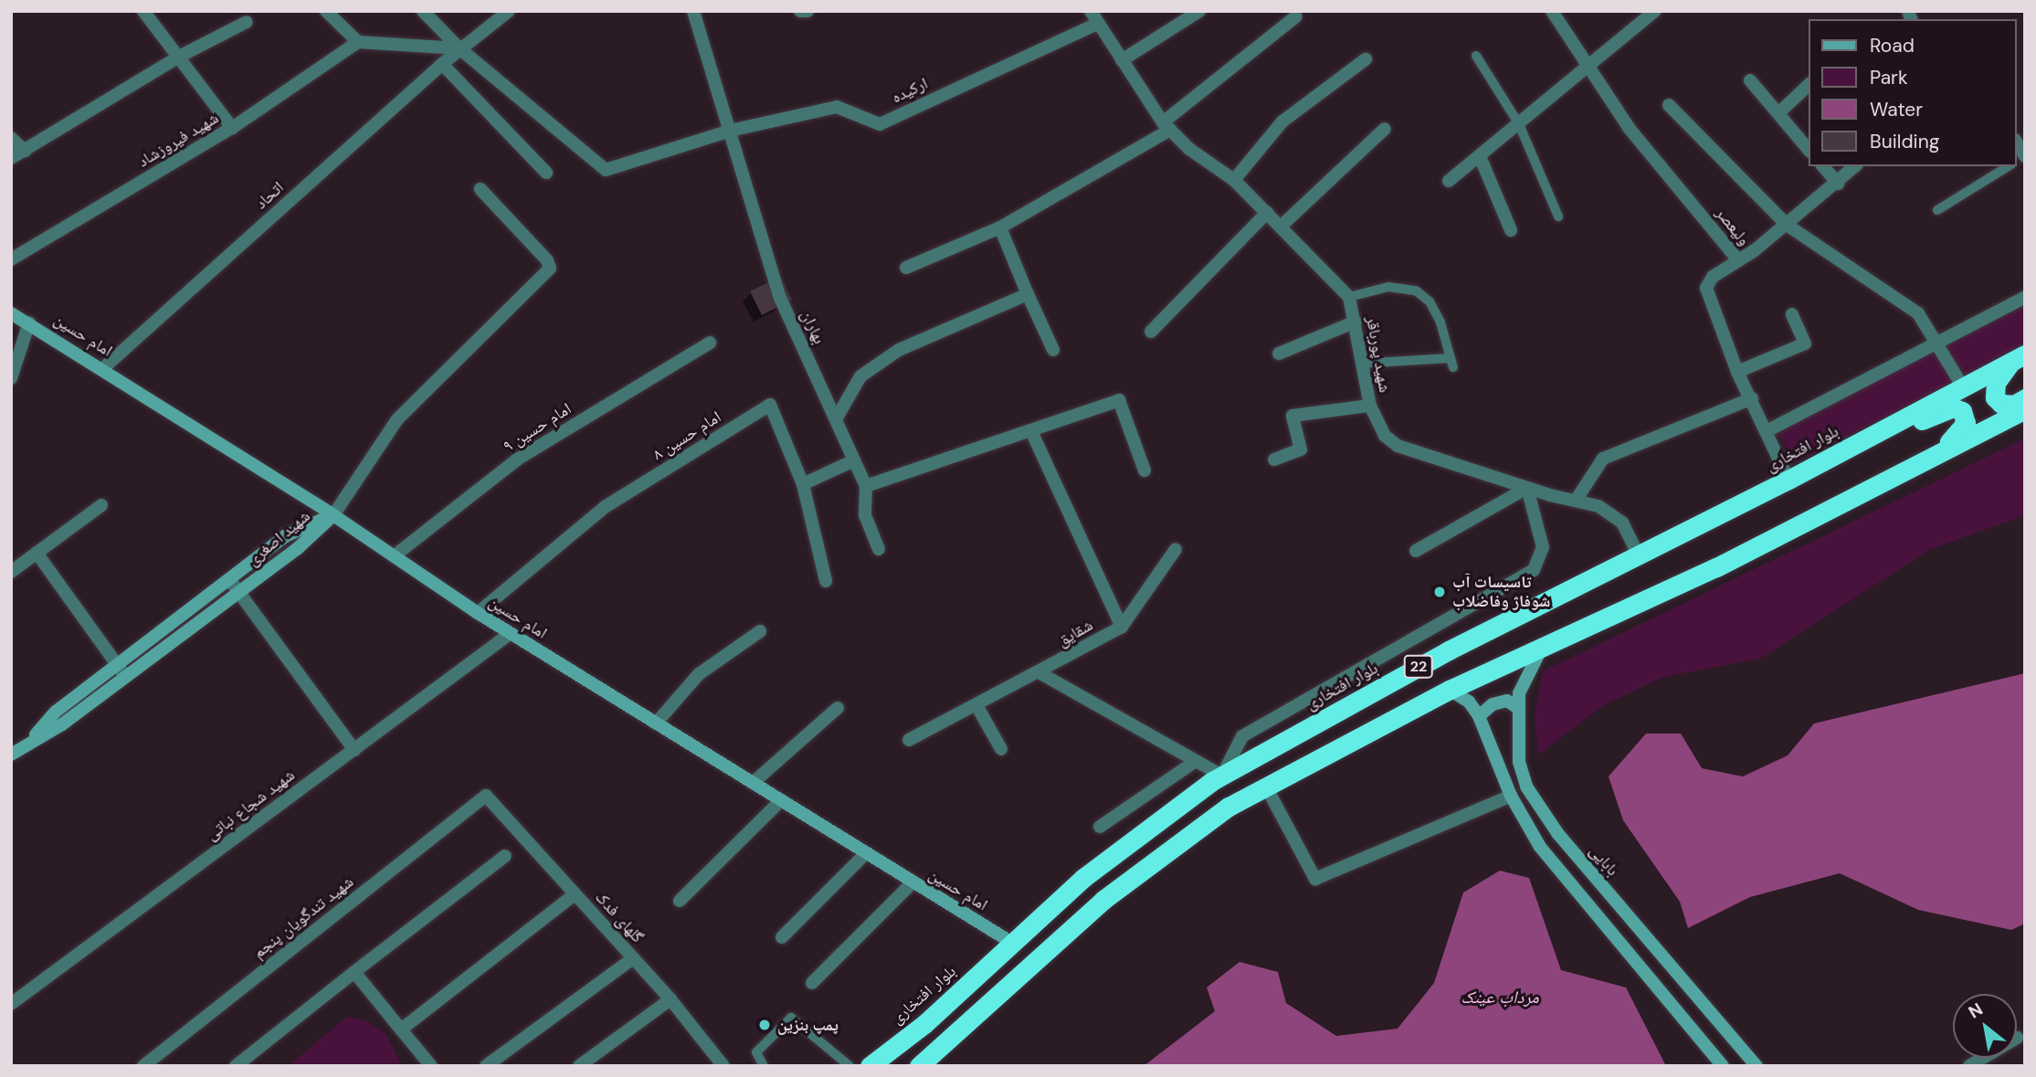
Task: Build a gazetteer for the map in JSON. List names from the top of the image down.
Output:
{
  "streets": {
    "highway": ["بلوار افتخاری", "22"],
    "street": [
      "ارکیده",
      "شهید فیروزشاد",
      "اتحاد",
      "ولیعصر",
      "بهاران",
      "امام حسین",
      "شهید پورباقر",
      "امام حسین ۹",
      "امام حسین ۸",
      "شهید اصغری",
      "شقایق",
      "شهید شجاع نباتی",
      "بابایی",
      "شهید تندگویان پنجم",
      "گلهای فدک"
    ]
  },
  "crossings": [
    ["ارکیده", "اتحاد"],
    ["ارکیده", "بهاران"],
    ["ارکیده", "شهید پورباقر"],
    ["اتحاد", "امام حسین"],
    ["ولیعصر", "بلوار افتخاری"],
    ["امام حسین", "امام حسین ۹"],
    ["امام حسین", "امام حسین ۸"],
    ["امام حسین", "بلوار افتخاری"],
    ["امام حسین", "شهید اصغری"],
    ["امام حسین", "شهید شجاع نباتی"],
    ["شهید پورباقر", "بلوار افتخاری"],
    ["22", "بابایی"],
    ["شهید تندگویان پنجم", "گلهای فدک"]
  ],
  "water": ["مرداب عینک"],
  "places": ["تاسیسات آب شوفاژ وفاضلاب", "پمپ بنزین"],
  "legend": [
    "Road",
    "Park",
    "Water",
    "Building"
  ],
  "north": "top left"
}
